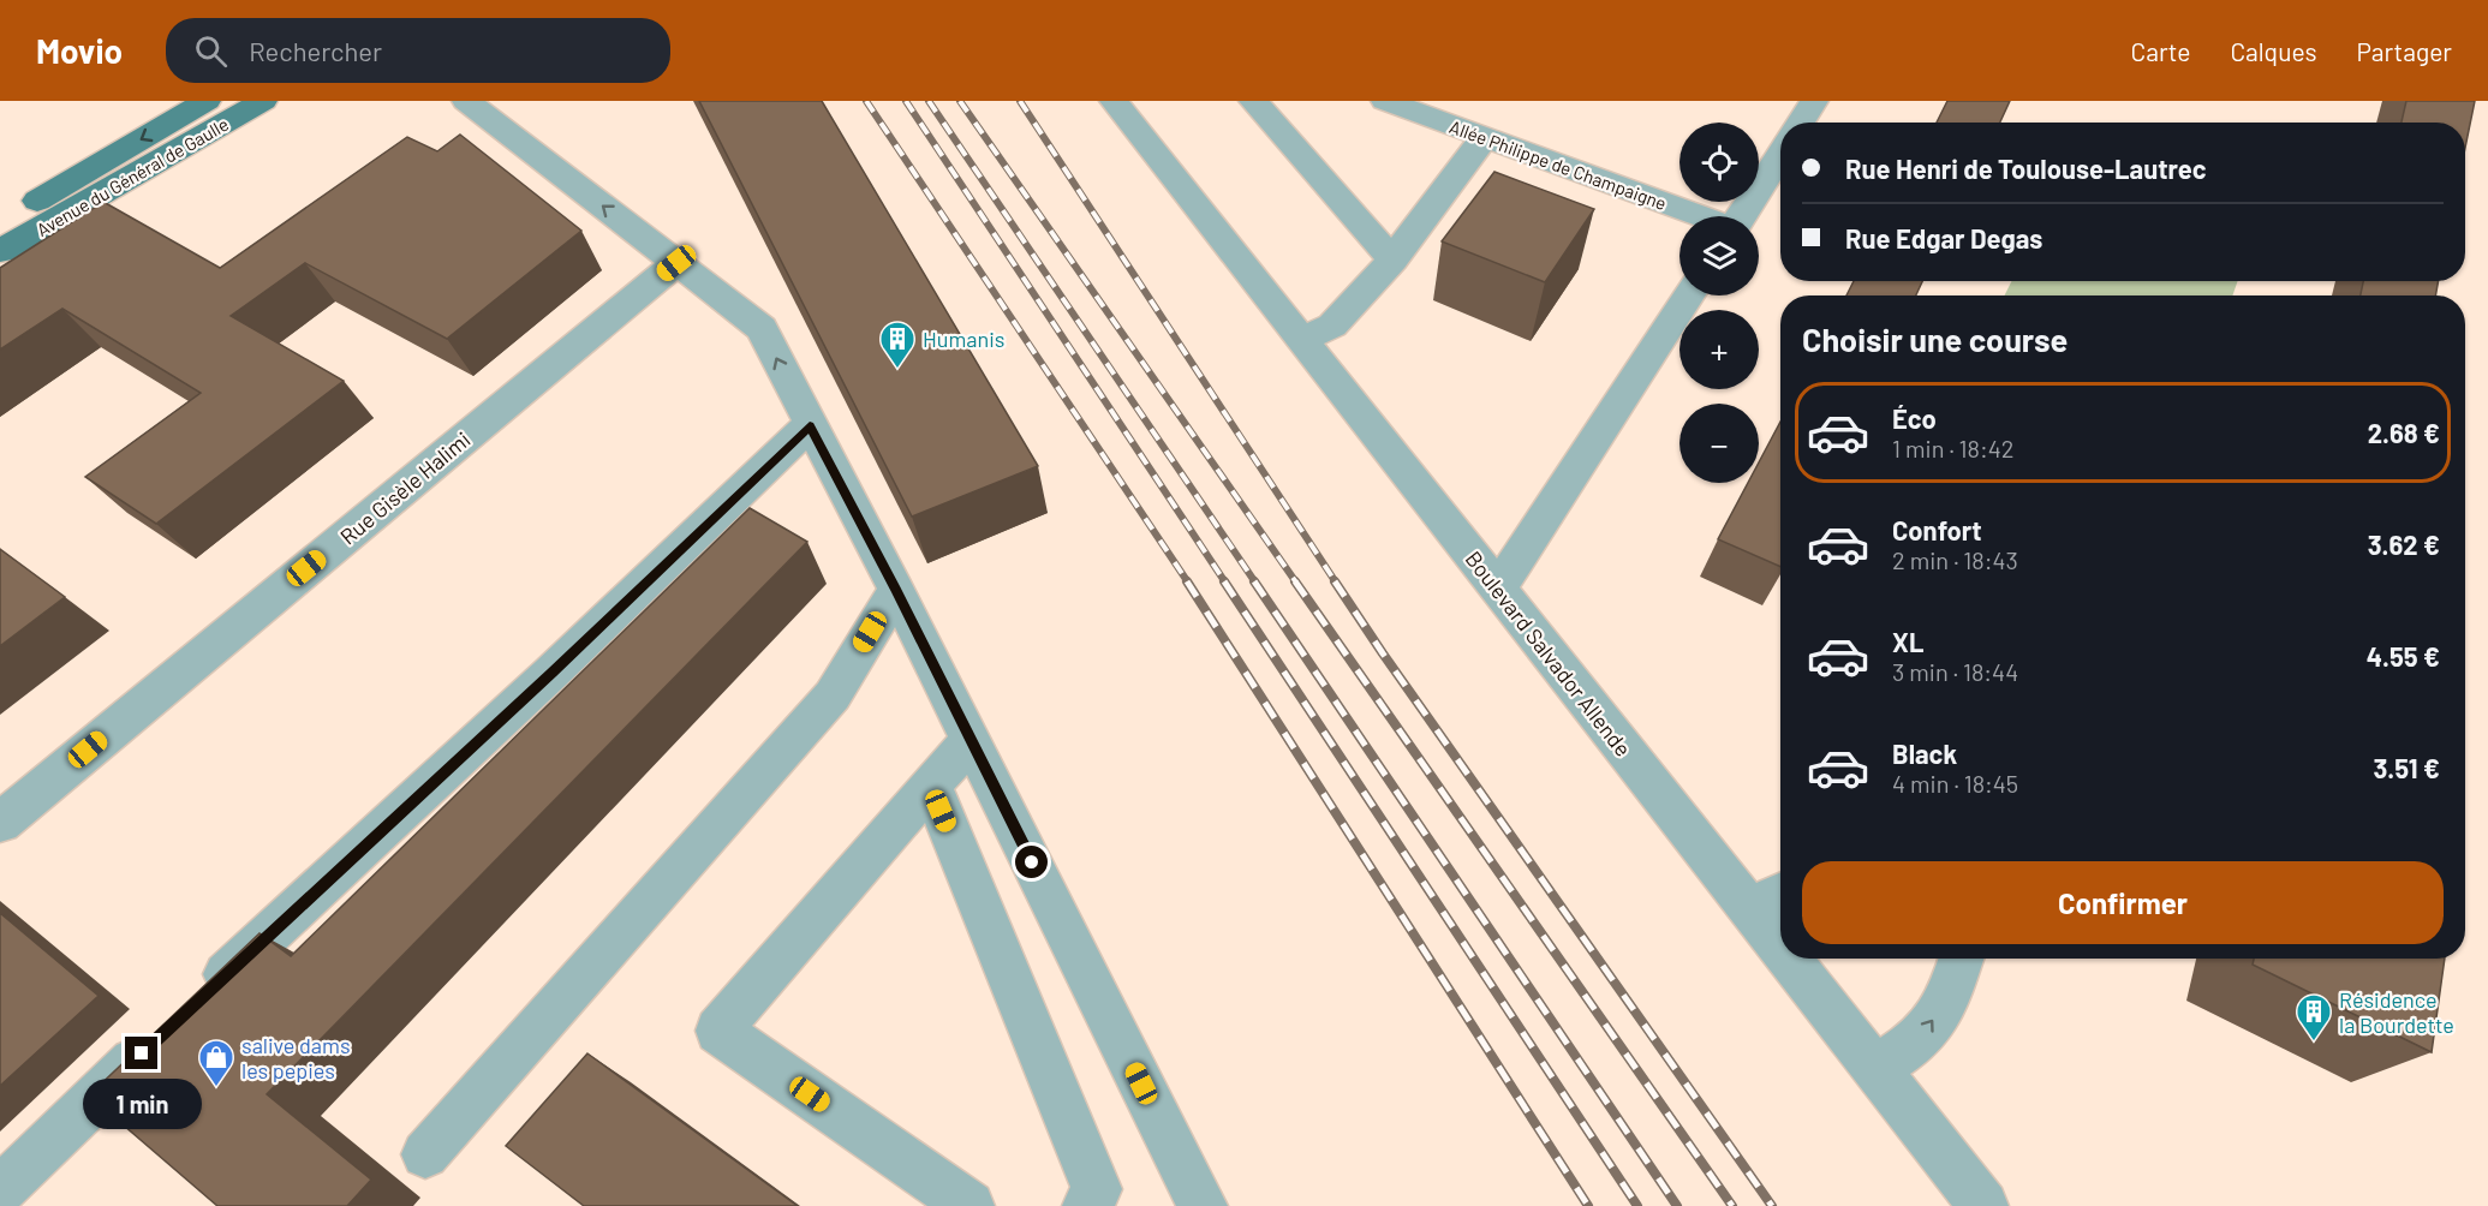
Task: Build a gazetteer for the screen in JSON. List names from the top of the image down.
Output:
{
  "streets": {
    "main road": ["Avenue du Général de Gaulle"],
    "street": ["Allée Philippe de Champaigne", "Rue Gisèle Halimi", "Boulevard Salvador Allende"]
  },
  "places": {
    "building": ["Humanis", "Résidence la Bourdette"],
    "shop": ["salive dams les pepies"]
  },
  "page": {
    "header": "Movio",
    "search": "Rechercher",
    "nav": ["Carte", "Calques", "Partager"],
    "map_buttons": ["+", "−"],
    "banner": ["Rue Henri de Toulouse-Lautrec", "Rue Edgar Degas"],
    "heading": "Choisir une course",
    "list": [
      {
        "name": "Éco",
        "note": "1 min · 18:42",
        "value": "2.68 €"
      },
      {
        "name": "Confort",
        "note": "2 min · 18:43",
        "value": "3.62 €"
      },
      {
        "name": "XL",
        "note": "3 min · 18:44",
        "value": "4.55 €"
      },
      {
        "name": "Black",
        "note": "4 min · 18:45",
        "value": "3.51 €"
      }
    ],
    "buttons": "Confirmer",
    "bubble": "1 min"
  }
}
